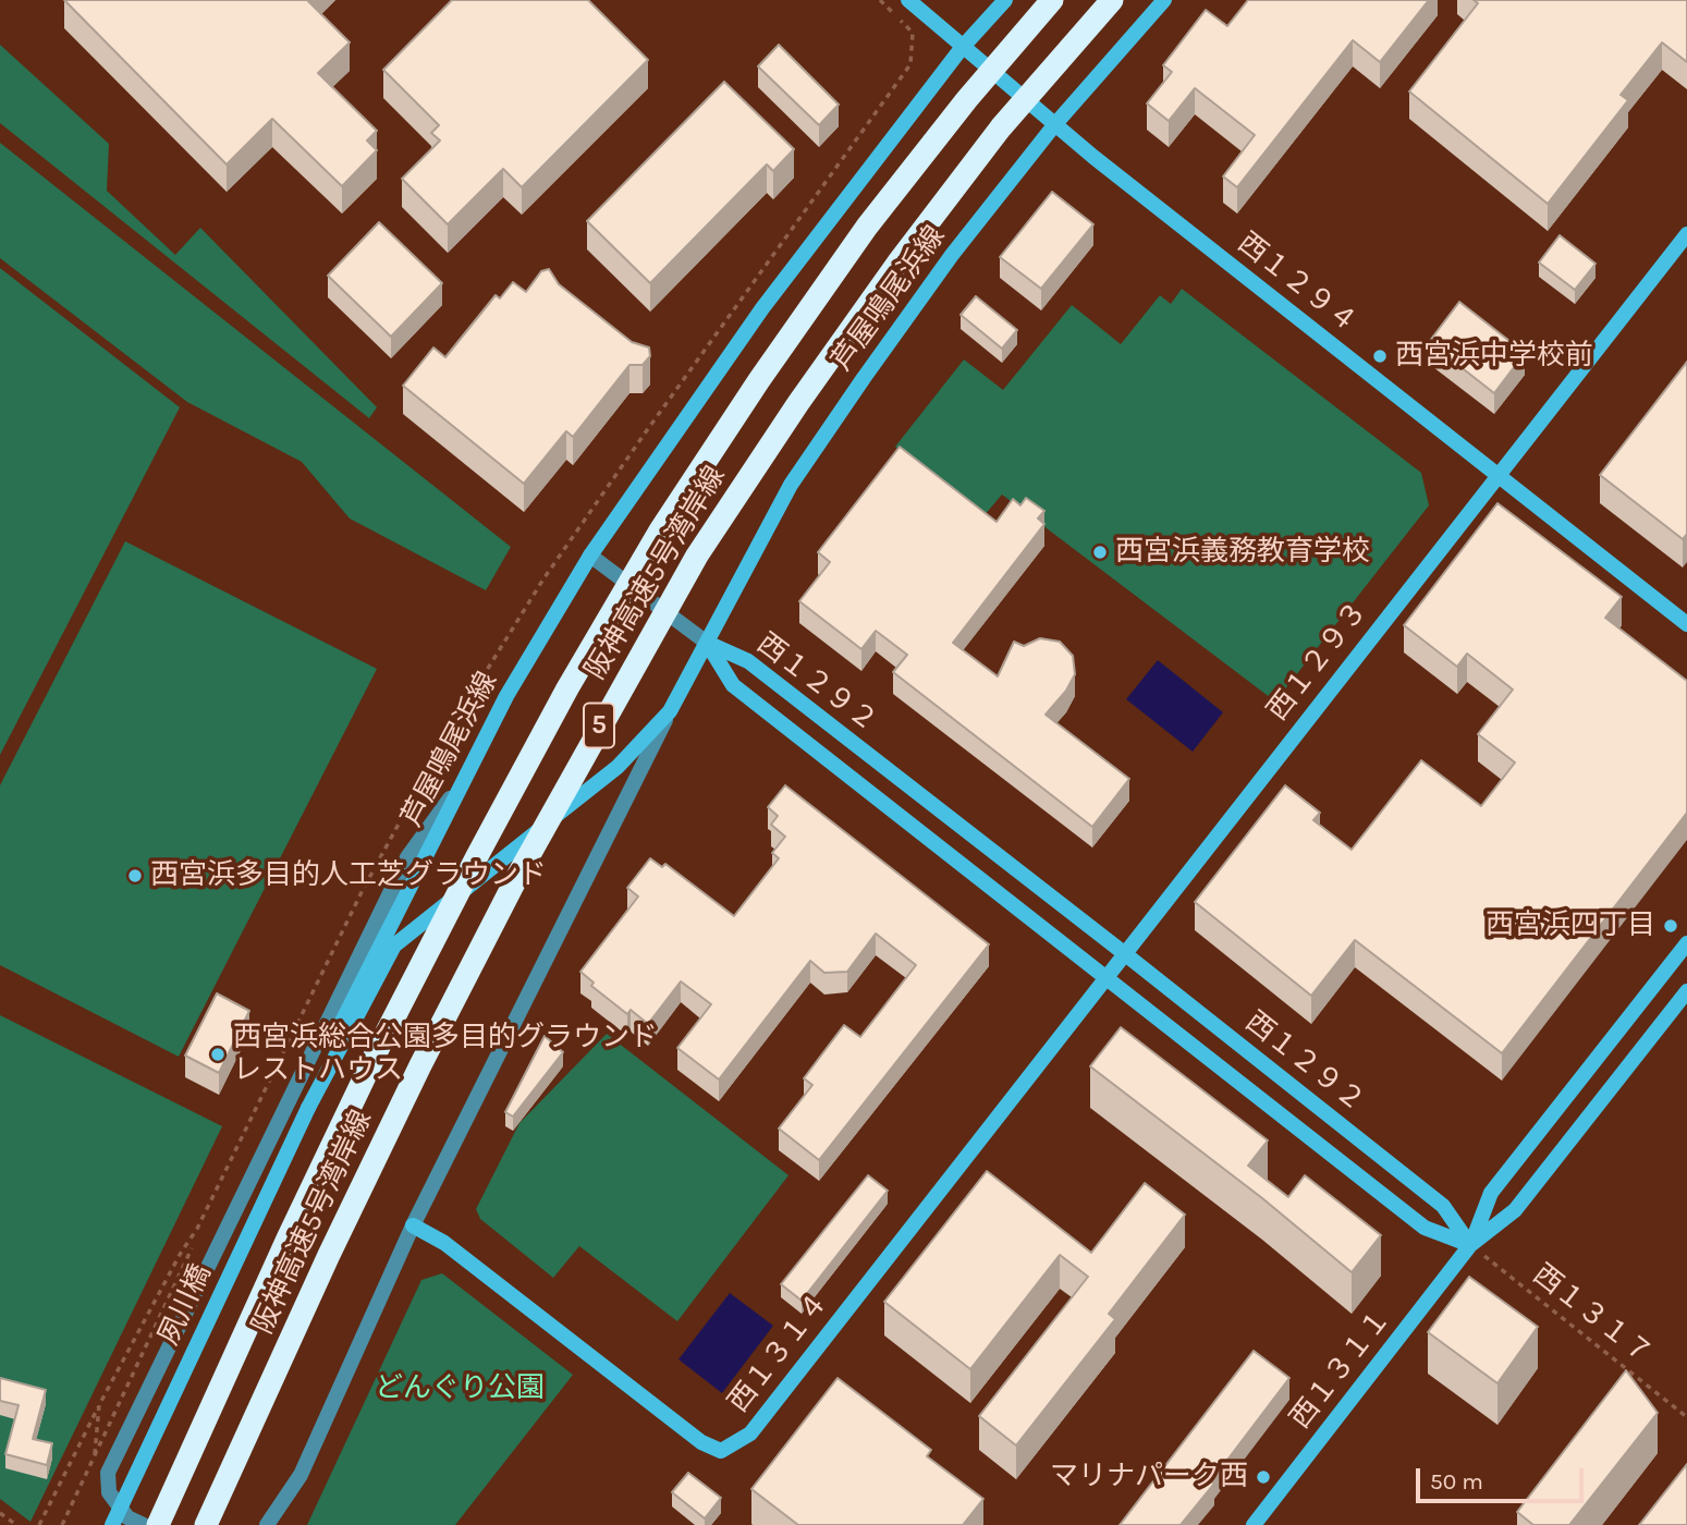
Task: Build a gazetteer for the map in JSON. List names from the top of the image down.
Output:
{
  "streets": {
    "highway": ["阪神高速5号湾岸線", "5"],
    "street": [
      "西１２９４",
      "芦屋鳴尾浜線",
      "西１２９３",
      "西１２９２",
      "夙川橋",
      "西１３１４",
      "西１３１１"
    ],
    "path": ["西１３１７"]
  },
  "crossings": [
    ["西１２９４", "芦屋鳴尾浜線"],
    ["西１２９４", "西１２９３"],
    ["芦屋鳴尾浜線", "西１２９２"],
    ["芦屋鳴尾浜線", "夙川橋"],
    ["西１２９３", "西１２９２"],
    ["西１２９３", "西１３１４"],
    ["西１２９２", "西１３１７"],
    ["西１２９２", "西１３１４"],
    ["西１２９２", "西１３１１"],
    ["西１３１７", "西１３１１"]
  ],
  "parks": ["どんぐり公園"],
  "places": [
    "西宮浜中学校前",
    "西宮浜義務教育学校",
    "西宮浜多目的人工芝グラウンド",
    "西宮浜四丁目",
    "西宮浜総合公園多目的グラウンド レストハウス",
    "マリナパーク西"
  ],
  "scale_bar": "50 m"
}
